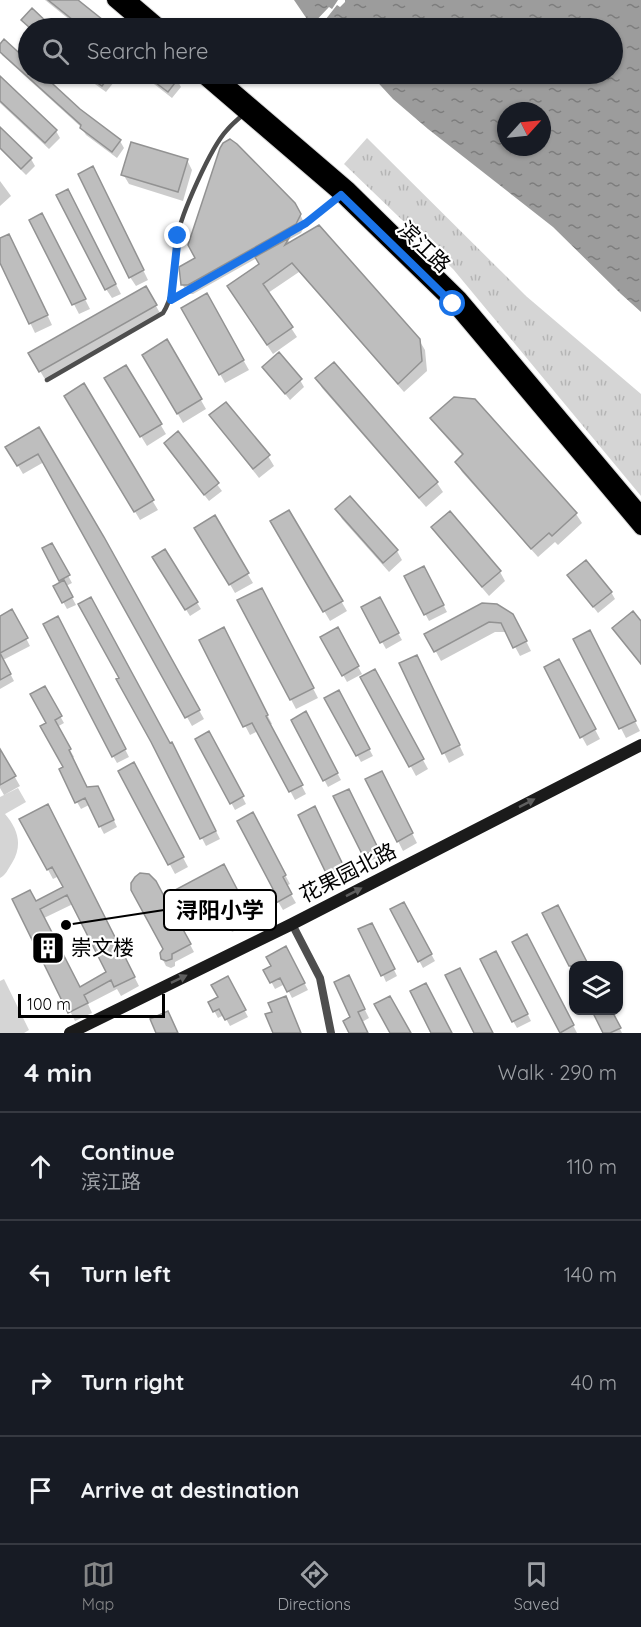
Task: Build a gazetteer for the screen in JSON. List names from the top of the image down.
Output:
{
  "streets": {
    "main road": ["滨江路"],
    "street": ["花果园北路"]
  },
  "one_way": ["花果园北路"],
  "places": {
    "other": ["浔阳小学"],
    "building": ["崇文楼"]
  },
  "scale_bar": "100 m",
  "north": "top right",
  "page": {
    "search": "Search here",
    "scale": "100 m",
    "heading": ["4 min", "Walk · 290 m"],
    "list": [
      ["Continue", "滨江路", "110 m"],
      ["Turn left", "140 m"],
      ["Turn right", "40 m"],
      "Arrive at destination"
    ],
    "nav": ["Map", "Directions", "Saved"]
  }
}
